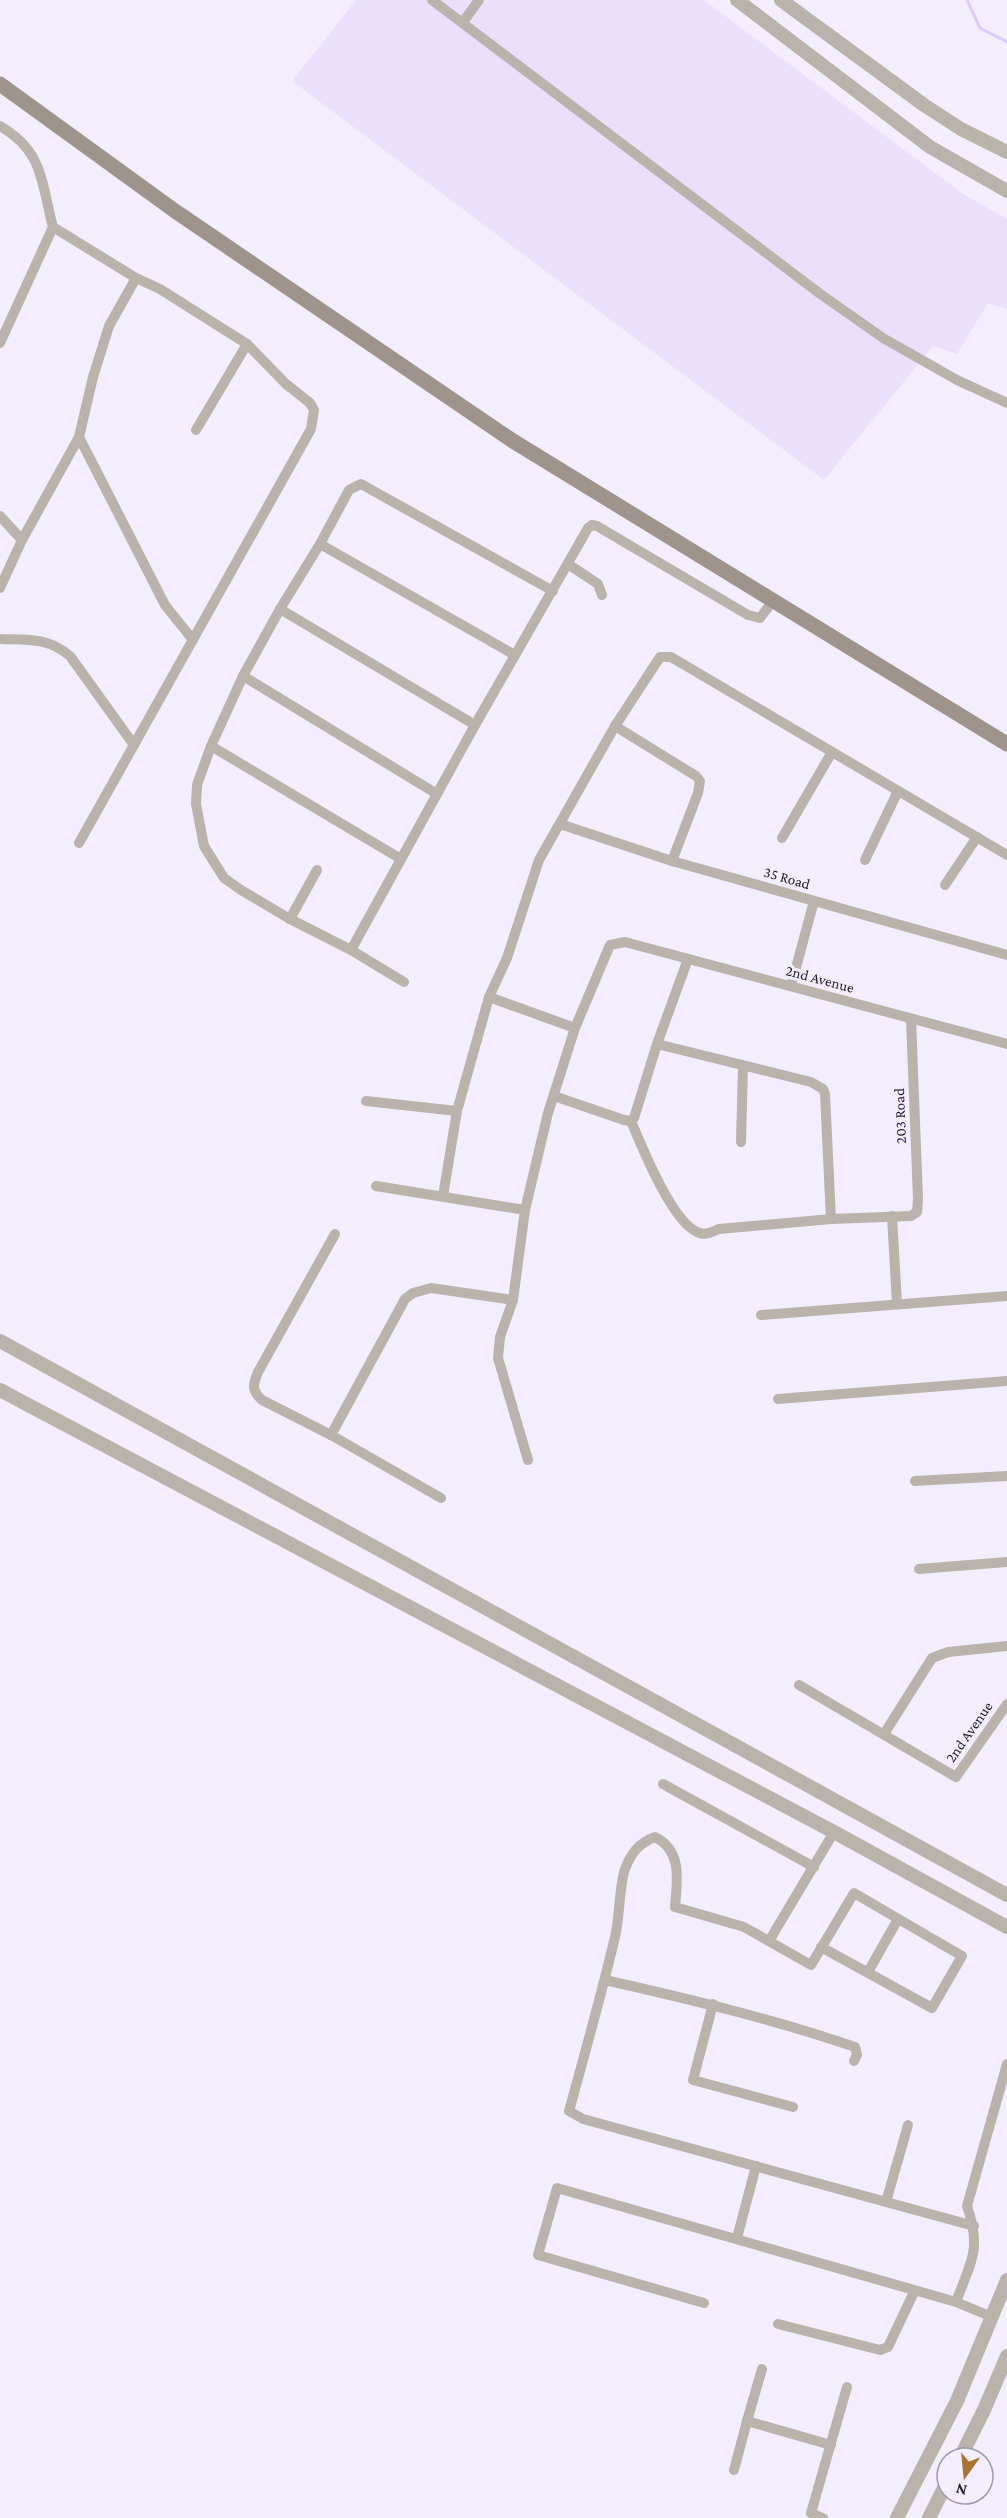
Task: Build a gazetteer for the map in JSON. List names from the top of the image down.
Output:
{
  "streets": {
    "street": ["35 Road", "2nd Avenue", "203 Road"]
  },
  "crossings": [
    ["2nd Avenue", "203 Road"]
  ],
  "north": "bottom"
}
